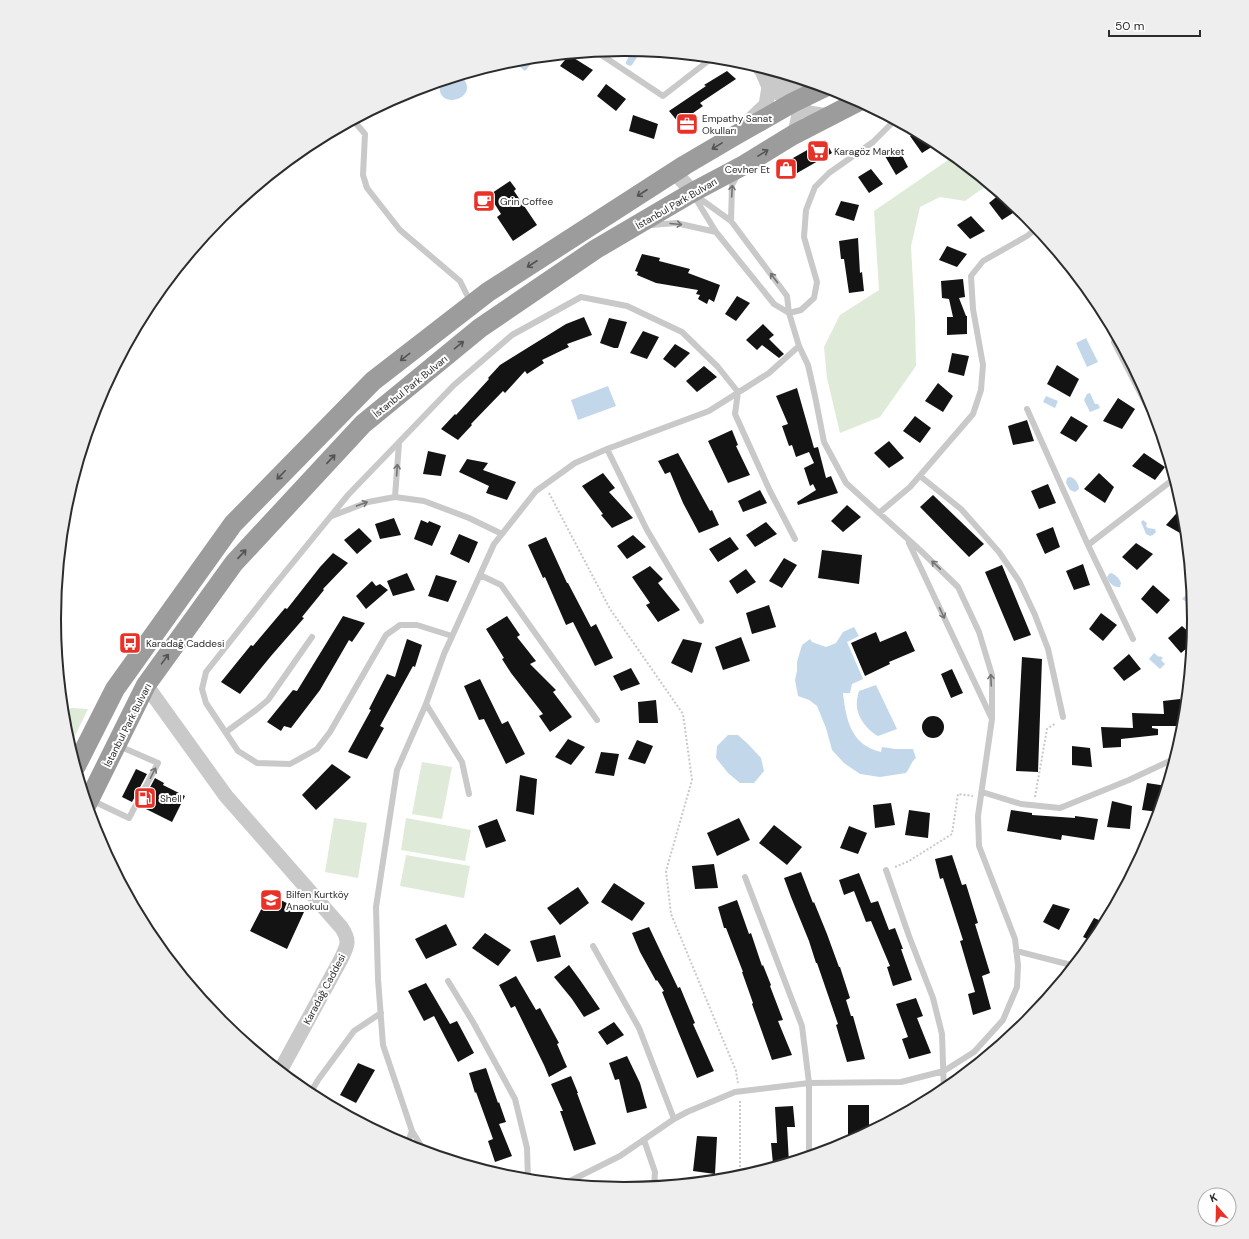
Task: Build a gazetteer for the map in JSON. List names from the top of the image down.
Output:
{
  "streets": {
    "highway": ["İstanbul Park Bulvarı"],
    "street": ["Karadağ Caddesi"]
  },
  "crossings": [
    ["İstanbul Park Bulvarı", "Karadağ Caddesi"]
  ],
  "places": {
    "office": ["Empathy Sanat Okulları"],
    "supermarket": ["Karagöz Market"],
    "shop": ["Cevher Et"],
    "cafe": ["Grin Coffee"],
    "bus stop": ["Karadağ Caddesi"],
    "fuel station": ["Shell"],
    "school or university": ["Bilfen Kurtköy Anaokulu"]
  },
  "scale_bar": "50 m",
  "north": "top"
}
